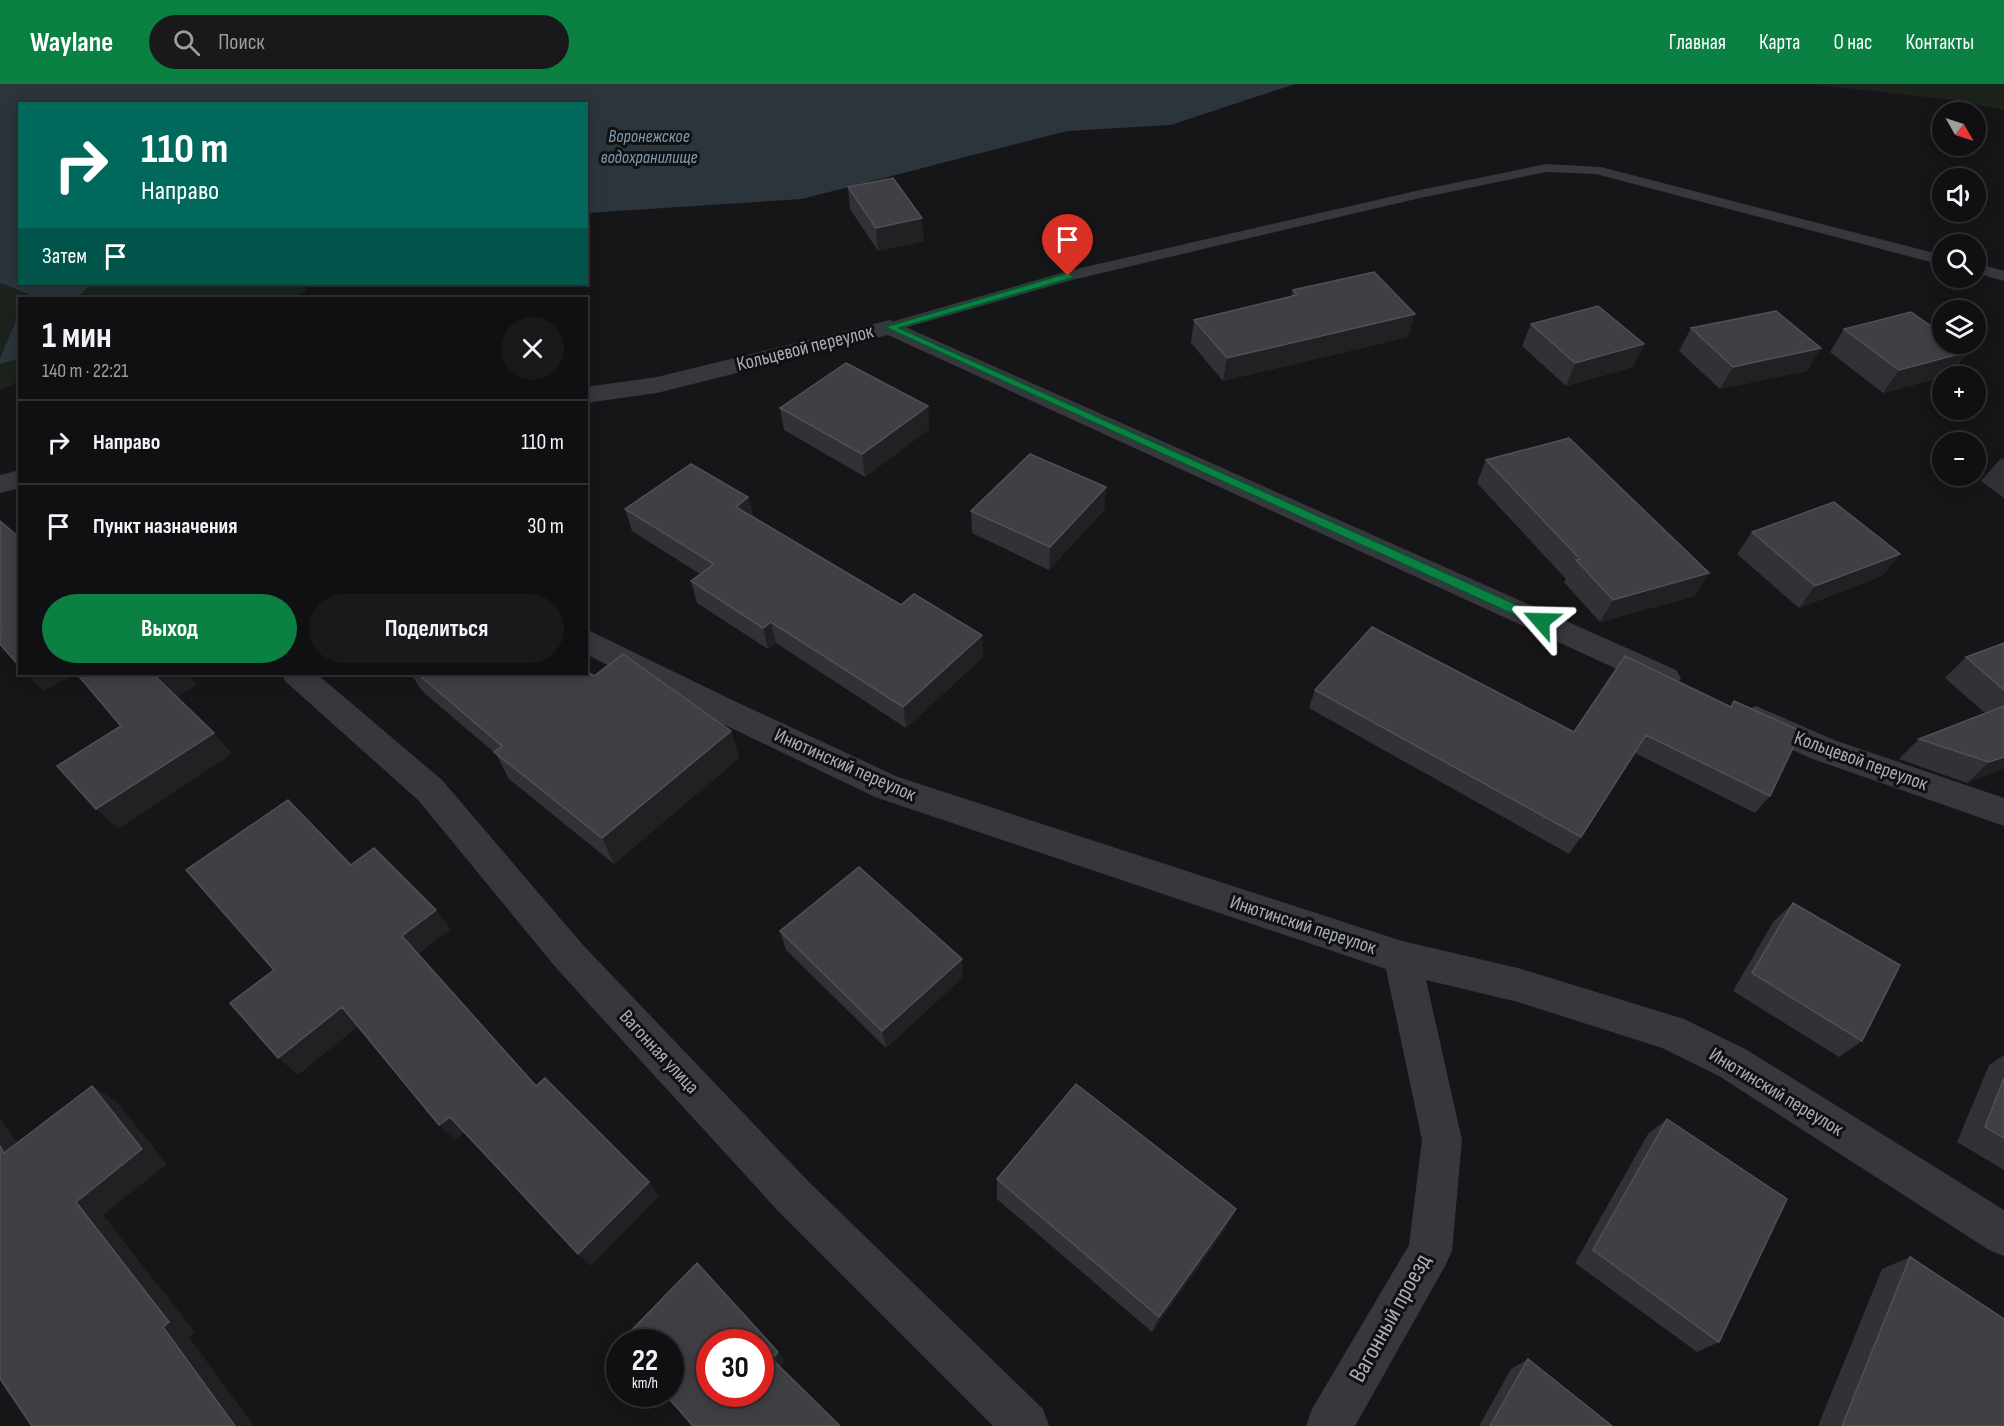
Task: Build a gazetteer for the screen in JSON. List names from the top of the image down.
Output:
{
  "streets": {
    "street": [
      "Кольцевой переулок",
      "Инютинский переулок",
      "Вагонная улица",
      "Вагонный проезд"
    ]
  },
  "crossings": [
    ["Инютинский переулок", "Вагонный проезд"]
  ],
  "water": ["Воронежское водохранилище"],
  "north": "bottom right",
  "page": {
    "header": "Waylane",
    "search": "Поиск",
    "nav": [
      "Главная",
      "Карта",
      "О нас",
      "Контакты"
    ],
    "map_buttons": ["+", "−"],
    "turn": ["110 m", "Направо"],
    "then": "Затем",
    "heading": ["1 мин", "140 m · 22:21"],
    "list": [
      {
        "name": "Направо",
        "value": "110 m"
      },
      {
        "name": "Пункт назначения",
        "value": "30 m"
      }
    ],
    "buttons": ["Выход", "Поделиться"],
    "speed": "22 km/h",
    "limit": "30"
  }
}
